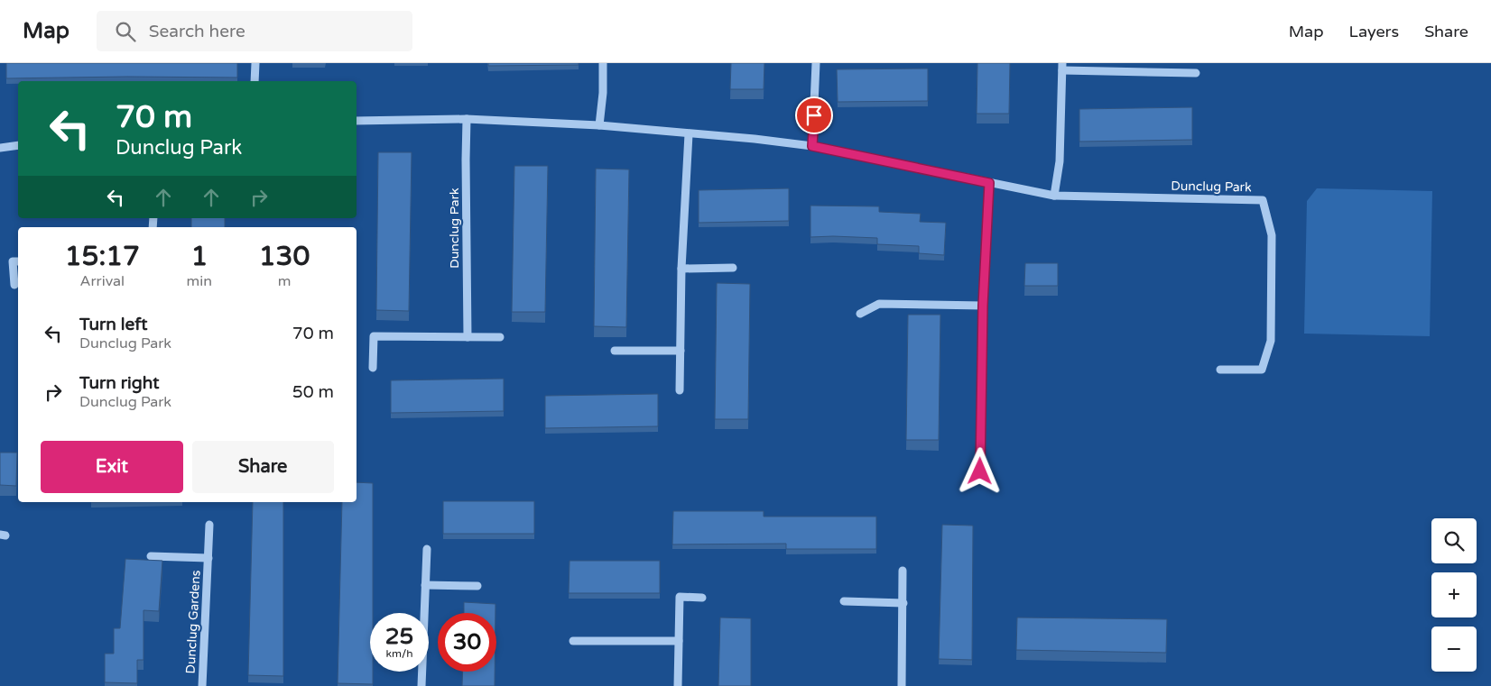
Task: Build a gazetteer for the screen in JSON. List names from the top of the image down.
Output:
{
  "streets": {
    "street": ["Dunclug Park", "Dunclug Gardens"]
  },
  "page": {
    "header": "Map",
    "search": "Search here",
    "nav": ["Map", "Layers", "Share"],
    "turn": ["70 m", "Dunclug Park"],
    "eta": [
      "15:17",
      "Arrival",
      "1",
      "min",
      "130",
      "m"
    ],
    "list": [
      {
        "name": "Turn left",
        "note": "Dunclug Park",
        "value": "70 m"
      },
      {
        "name": "Turn right",
        "note": "Dunclug Park",
        "value": "50 m"
      }
    ],
    "buttons": ["Exit", "Share"],
    "map_buttons": ["+", "−"],
    "speed": "25 km/h",
    "limit": "30"
  }
}
